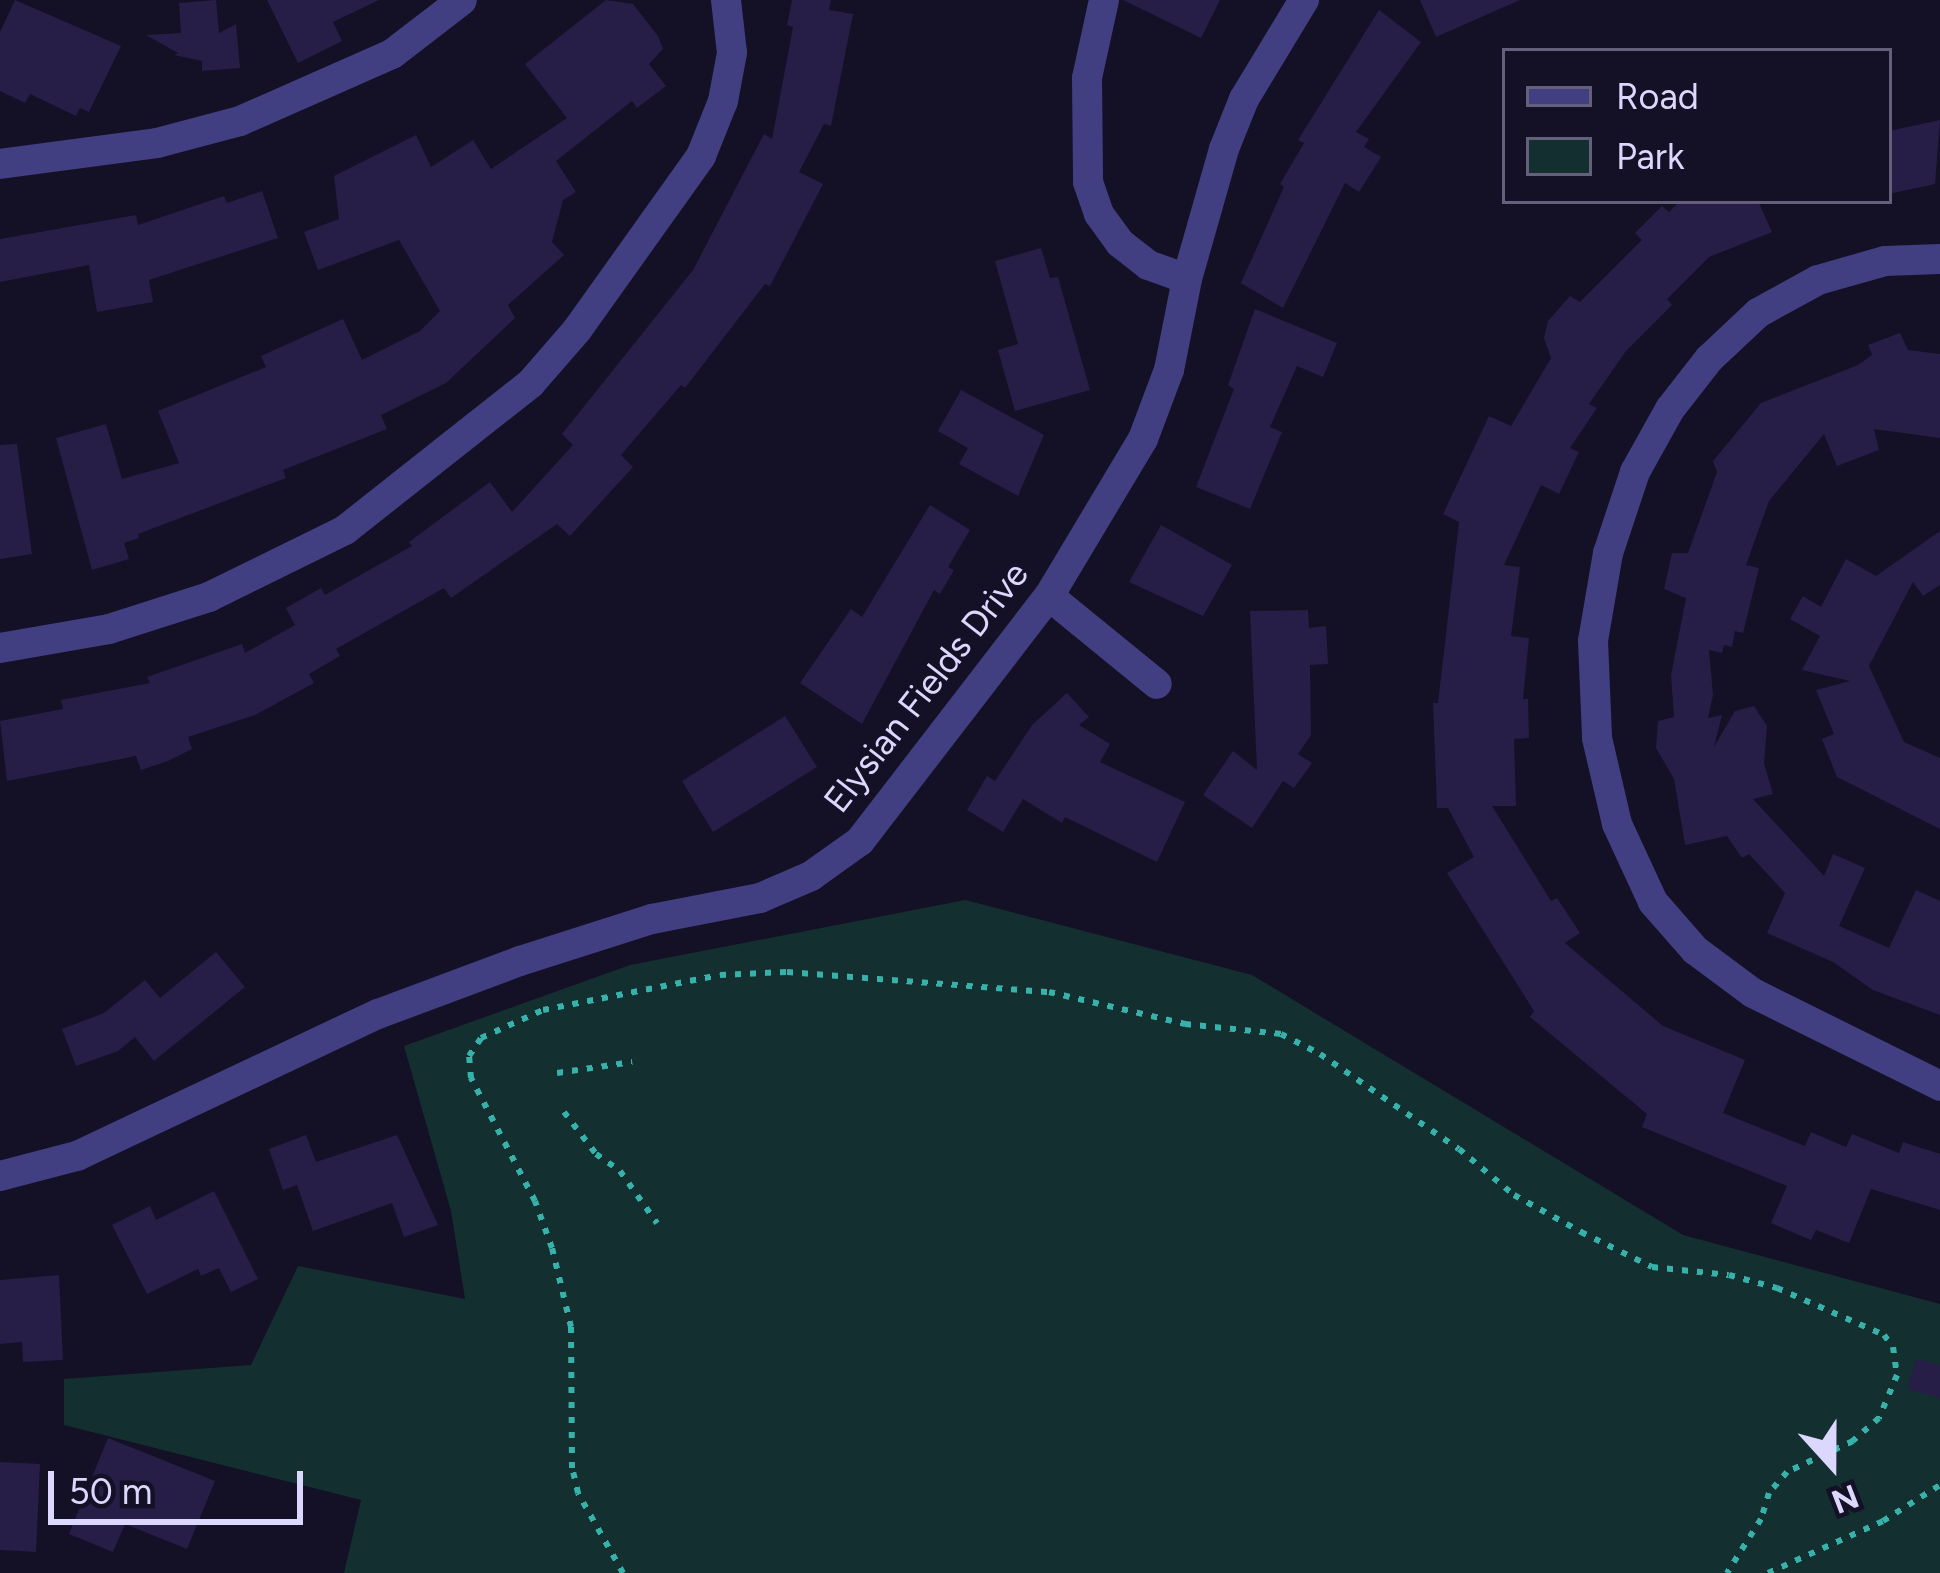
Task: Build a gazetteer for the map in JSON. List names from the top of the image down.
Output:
{
  "streets": {
    "street": ["Elysian Fields Drive"]
  },
  "legend": ["Road", "Park"],
  "scale_bar": "50 m",
  "north": "bottom"
}
